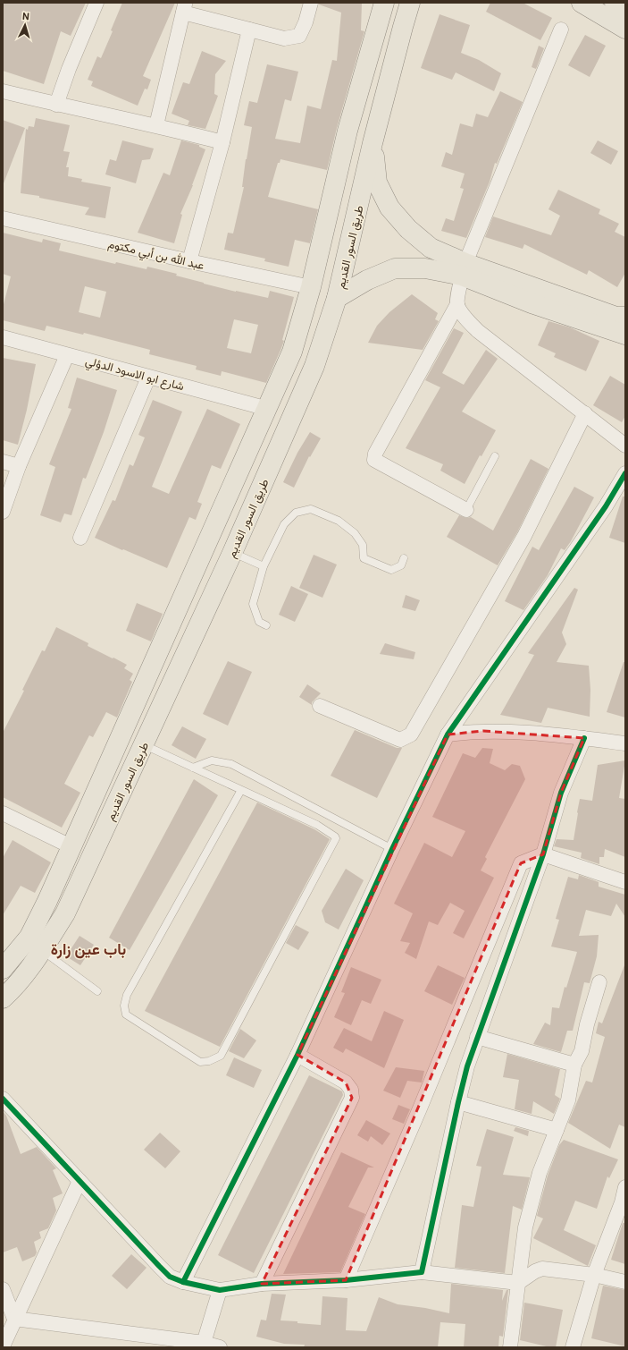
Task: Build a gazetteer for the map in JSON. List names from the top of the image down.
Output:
{
  "streets": {
    "main road": ["طريق السور القديم"],
    "street": ["عبد الله بن أبي مكتوم", "شارع ابو الاسود الدؤلي"]
  },
  "crossings": [
    ["طريق السور القديم", "عبد الله بن أبي مكتوم"],
    ["طريق السور القديم", "شارع ابو الاسود الدؤلي"]
  ],
  "districts": ["باب عين زارة"],
  "north": "top"
}
